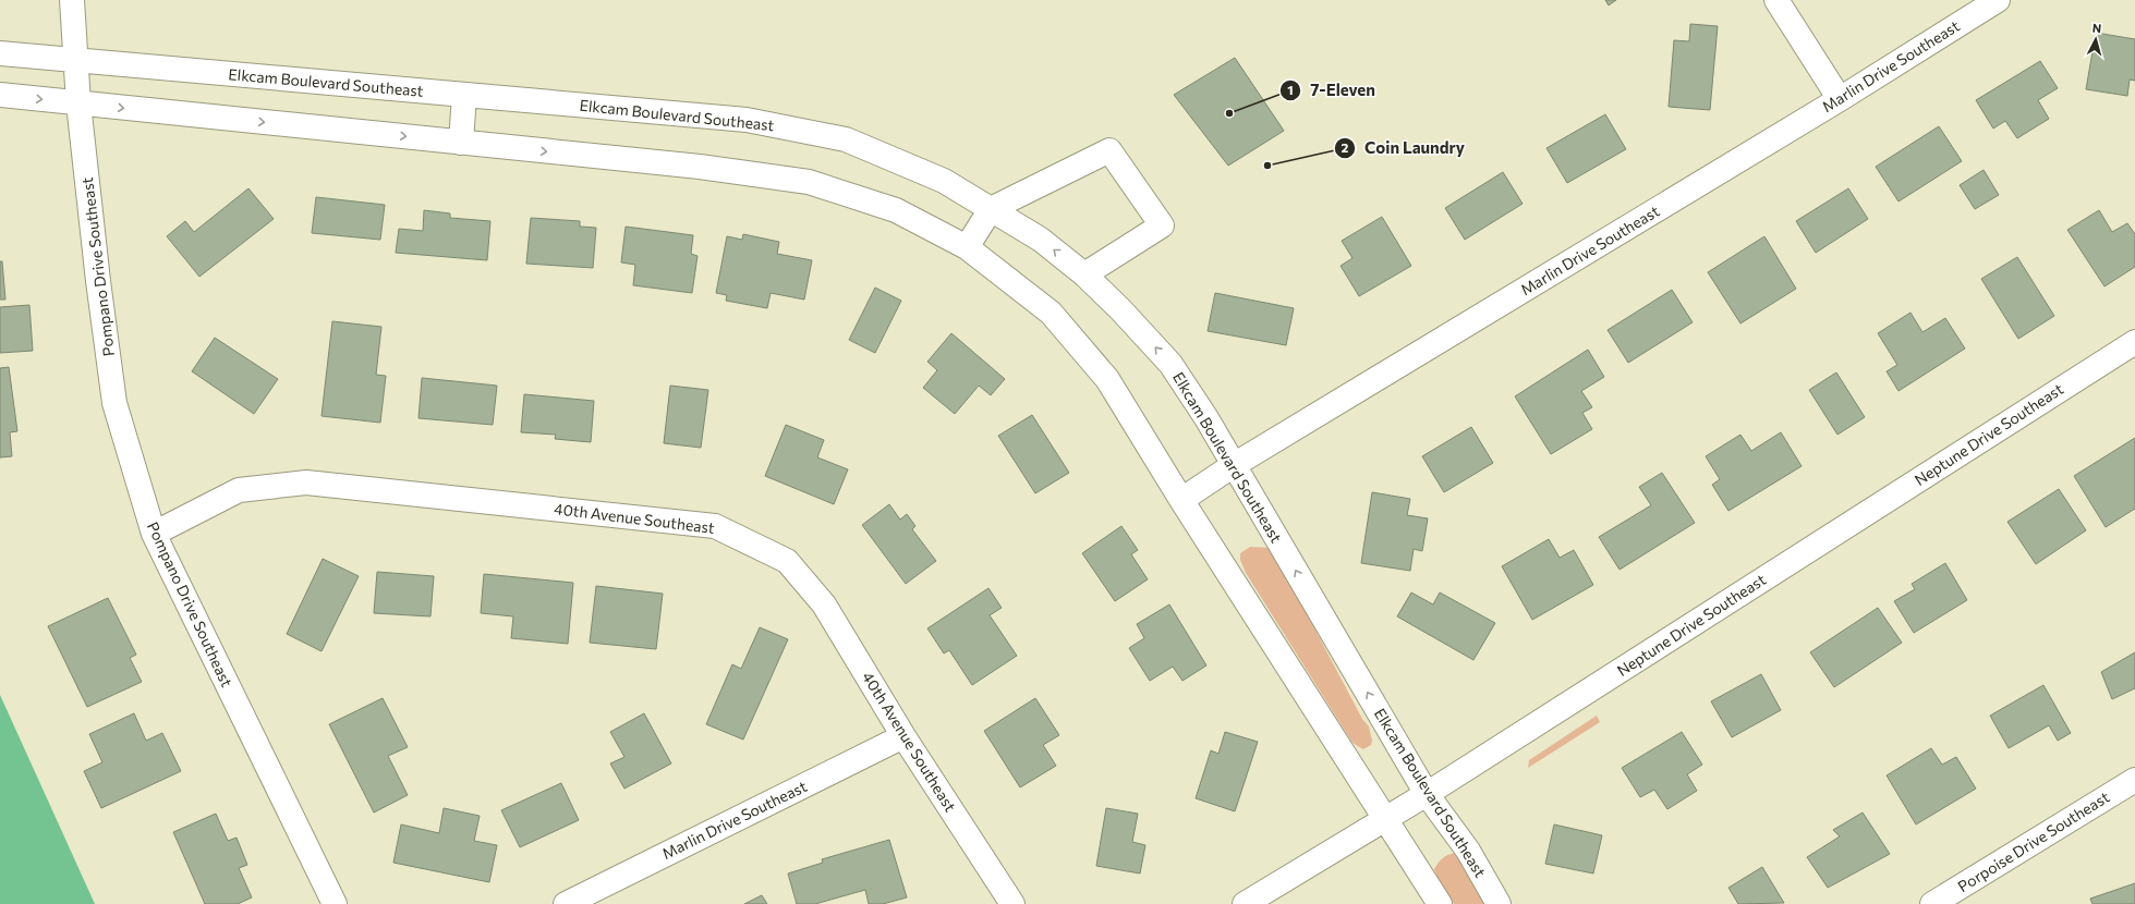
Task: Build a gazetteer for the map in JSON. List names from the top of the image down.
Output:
{
  "streets": {
    "street": [
      "Marlin Drive Southeast",
      "Elkcam Boulevard Southeast",
      "Pompano Drive Southeast",
      "Neptune Drive Southeast",
      "40th Avenue Southeast",
      "Porpoise Drive Southeast"
    ]
  },
  "crossings": [
    ["Marlin Drive Southeast", "Elkcam Boulevard Southeast"],
    ["Marlin Drive Southeast", "40th Avenue Southeast"],
    ["Elkcam Boulevard Southeast", "Pompano Drive Southeast"],
    ["Elkcam Boulevard Southeast", "Neptune Drive Southeast"],
    ["Pompano Drive Southeast", "40th Avenue Southeast"]
  ],
  "places": ["7-Eleven", "Coin Laundry"],
  "north": "top"
}
